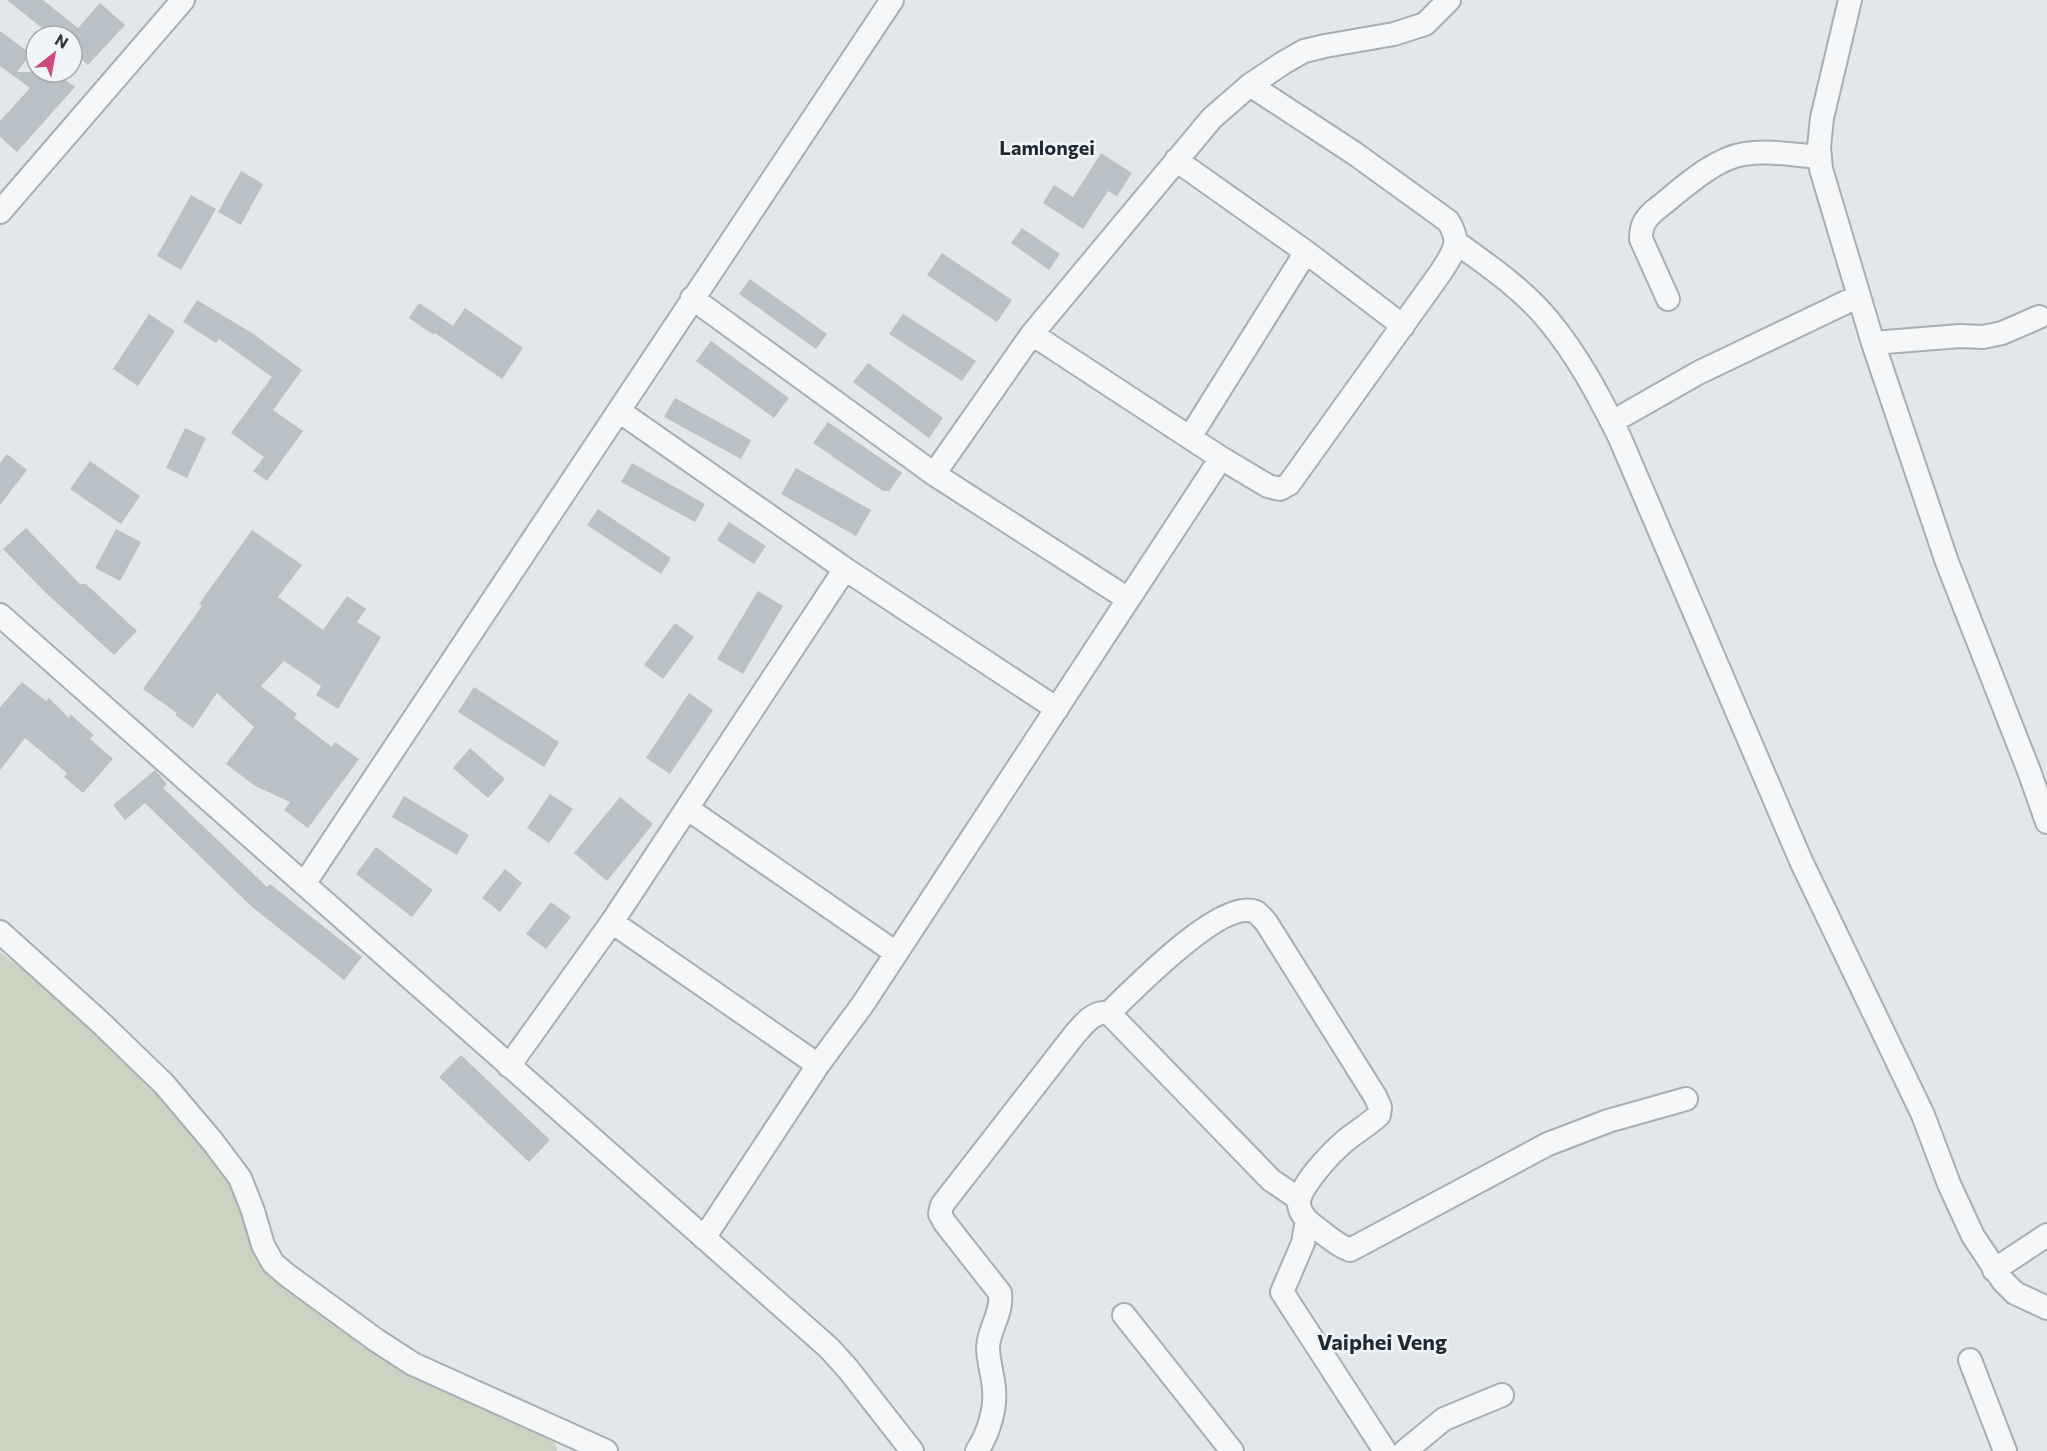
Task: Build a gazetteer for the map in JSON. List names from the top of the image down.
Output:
{
  "districts": ["Lamlongei", "Vaiphei Veng"],
  "north": "top right"
}
